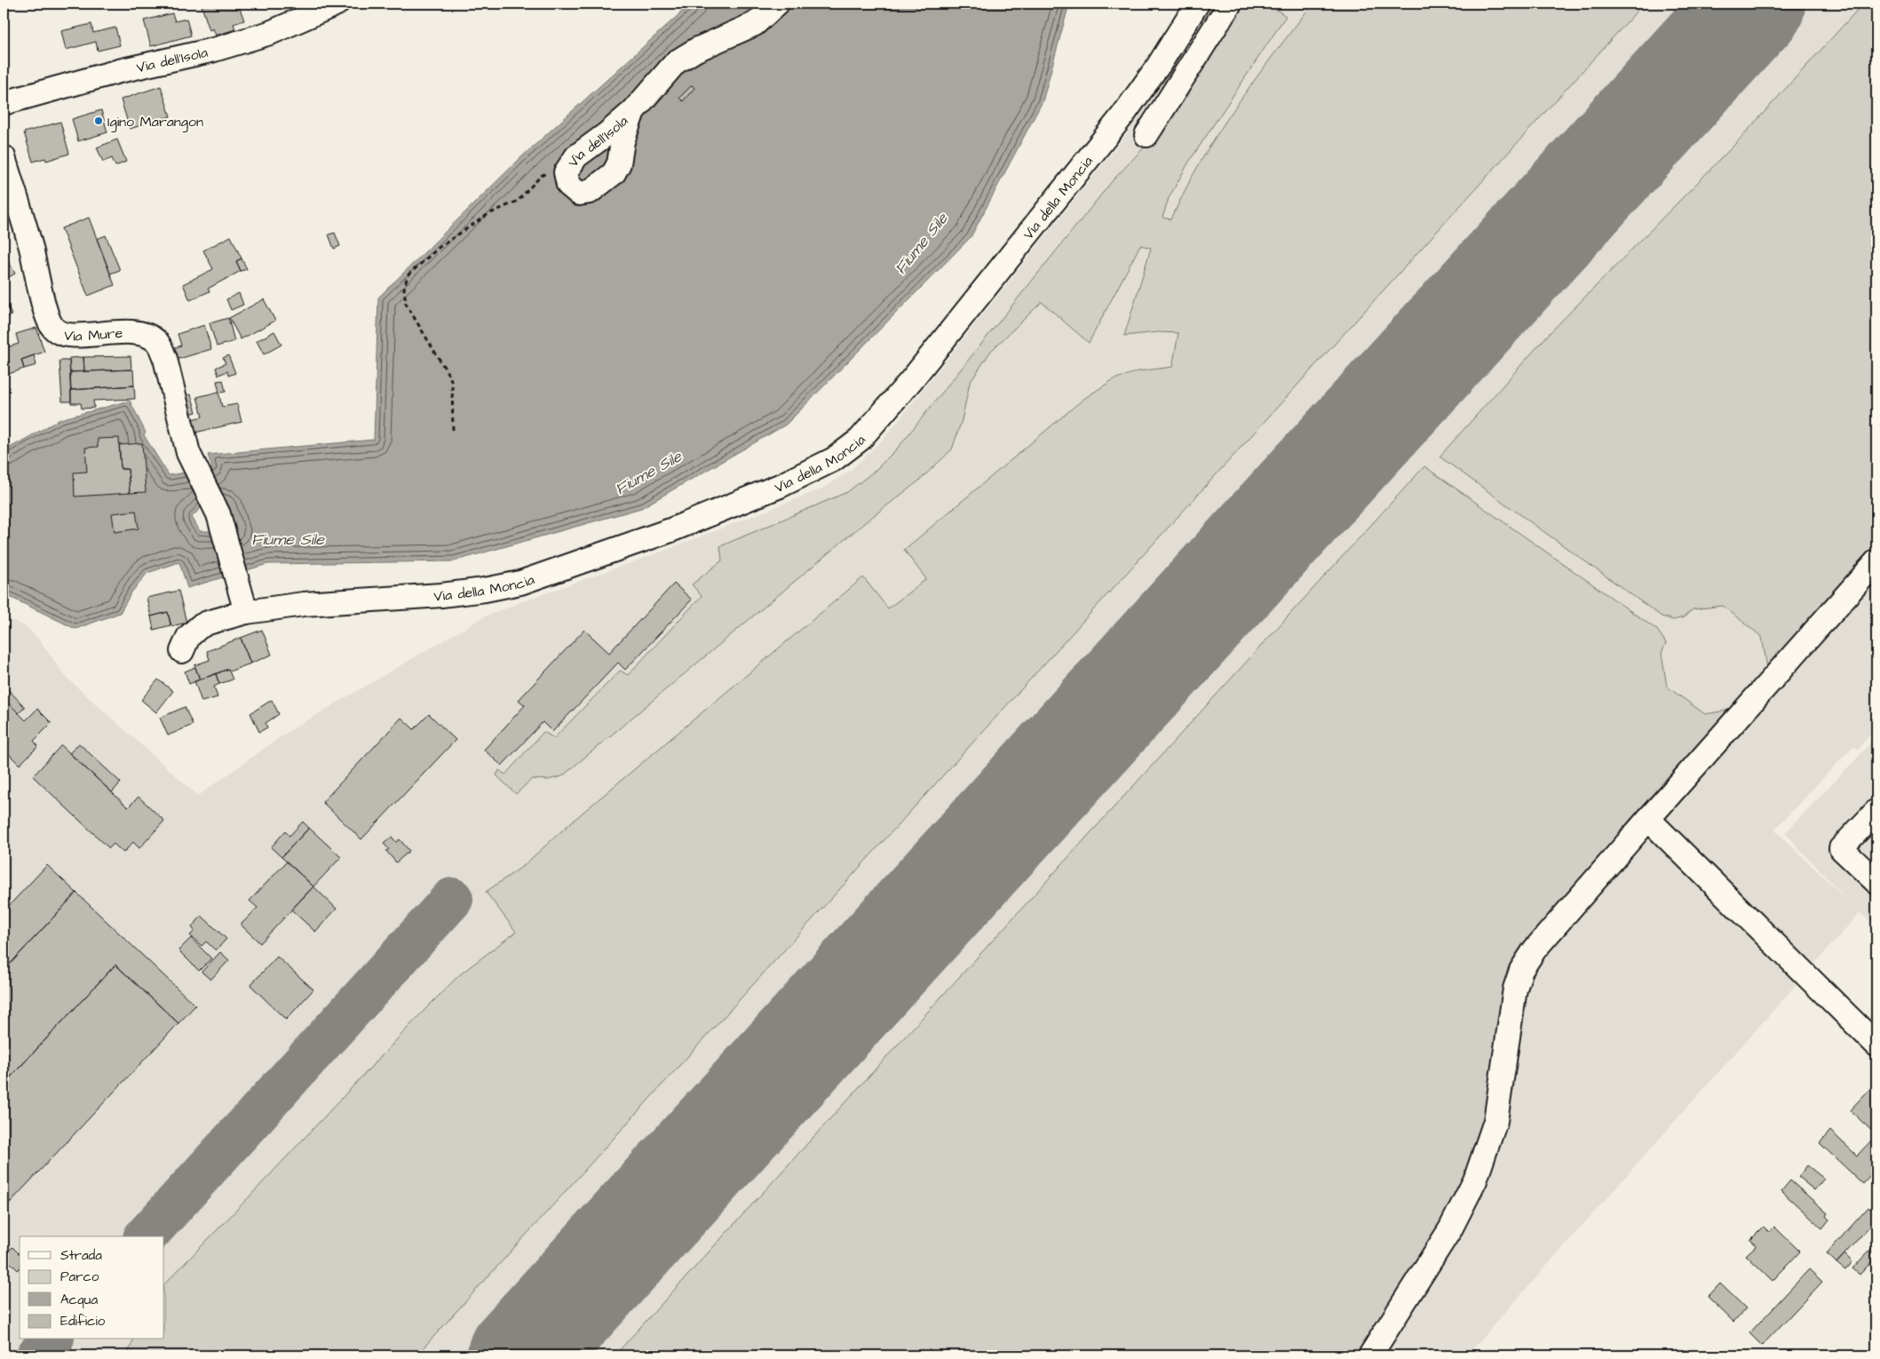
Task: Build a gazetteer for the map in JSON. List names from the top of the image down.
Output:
{
  "streets": {
    "street": ["Via dell'Isola", "Via della Moncia", "Via Mure"]
  },
  "crossings": [
    ["Via della Moncia", "Via Mure"]
  ],
  "water": ["Fiume Sile"],
  "places": ["Igino Marangon"],
  "legend": [
    "Strada",
    "Parco",
    "Acqua",
    "Edificio"
  ]
}
